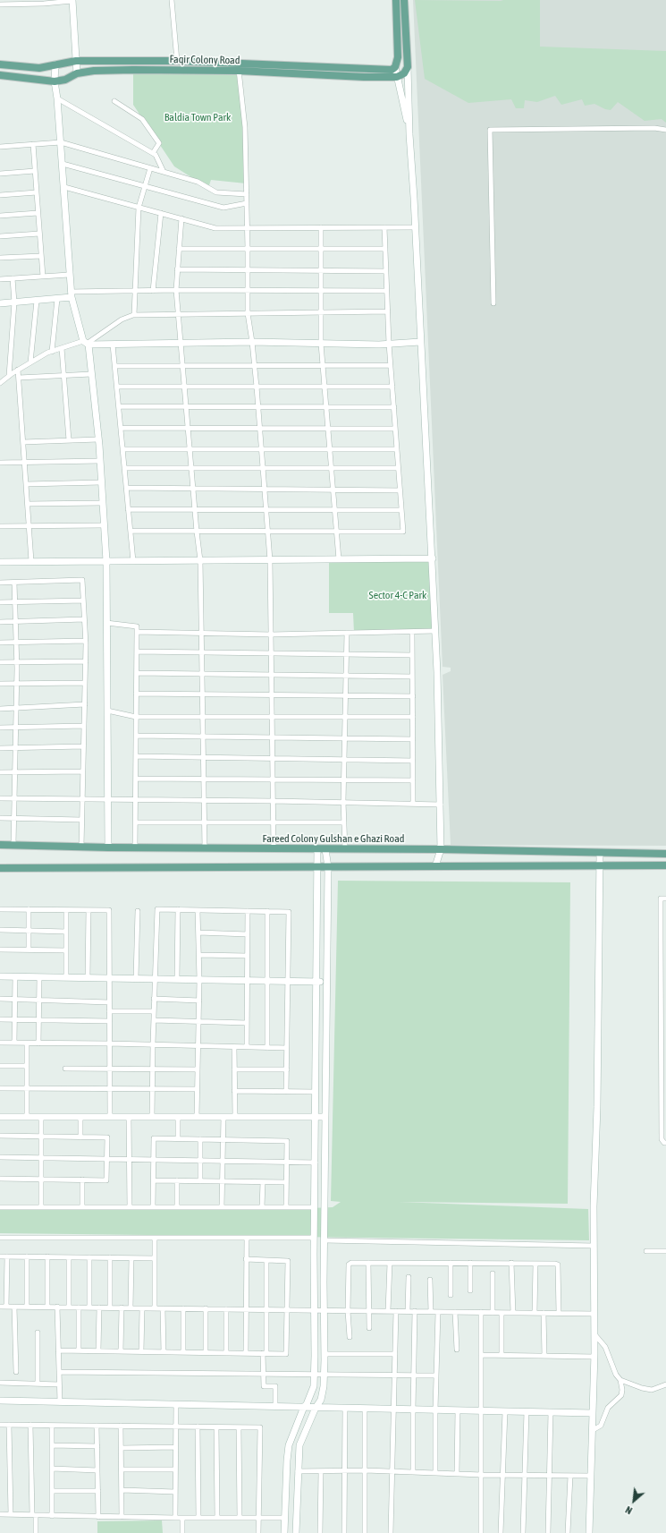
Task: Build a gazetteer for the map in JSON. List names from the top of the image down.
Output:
{
  "streets": {
    "main road": ["Faqir Colony Road", "Fareed Colony Gulshan e Ghazi Road"]
  },
  "parks": ["Baldia Town Park", "Sector 4-C Park"],
  "north": "bottom left"
}
